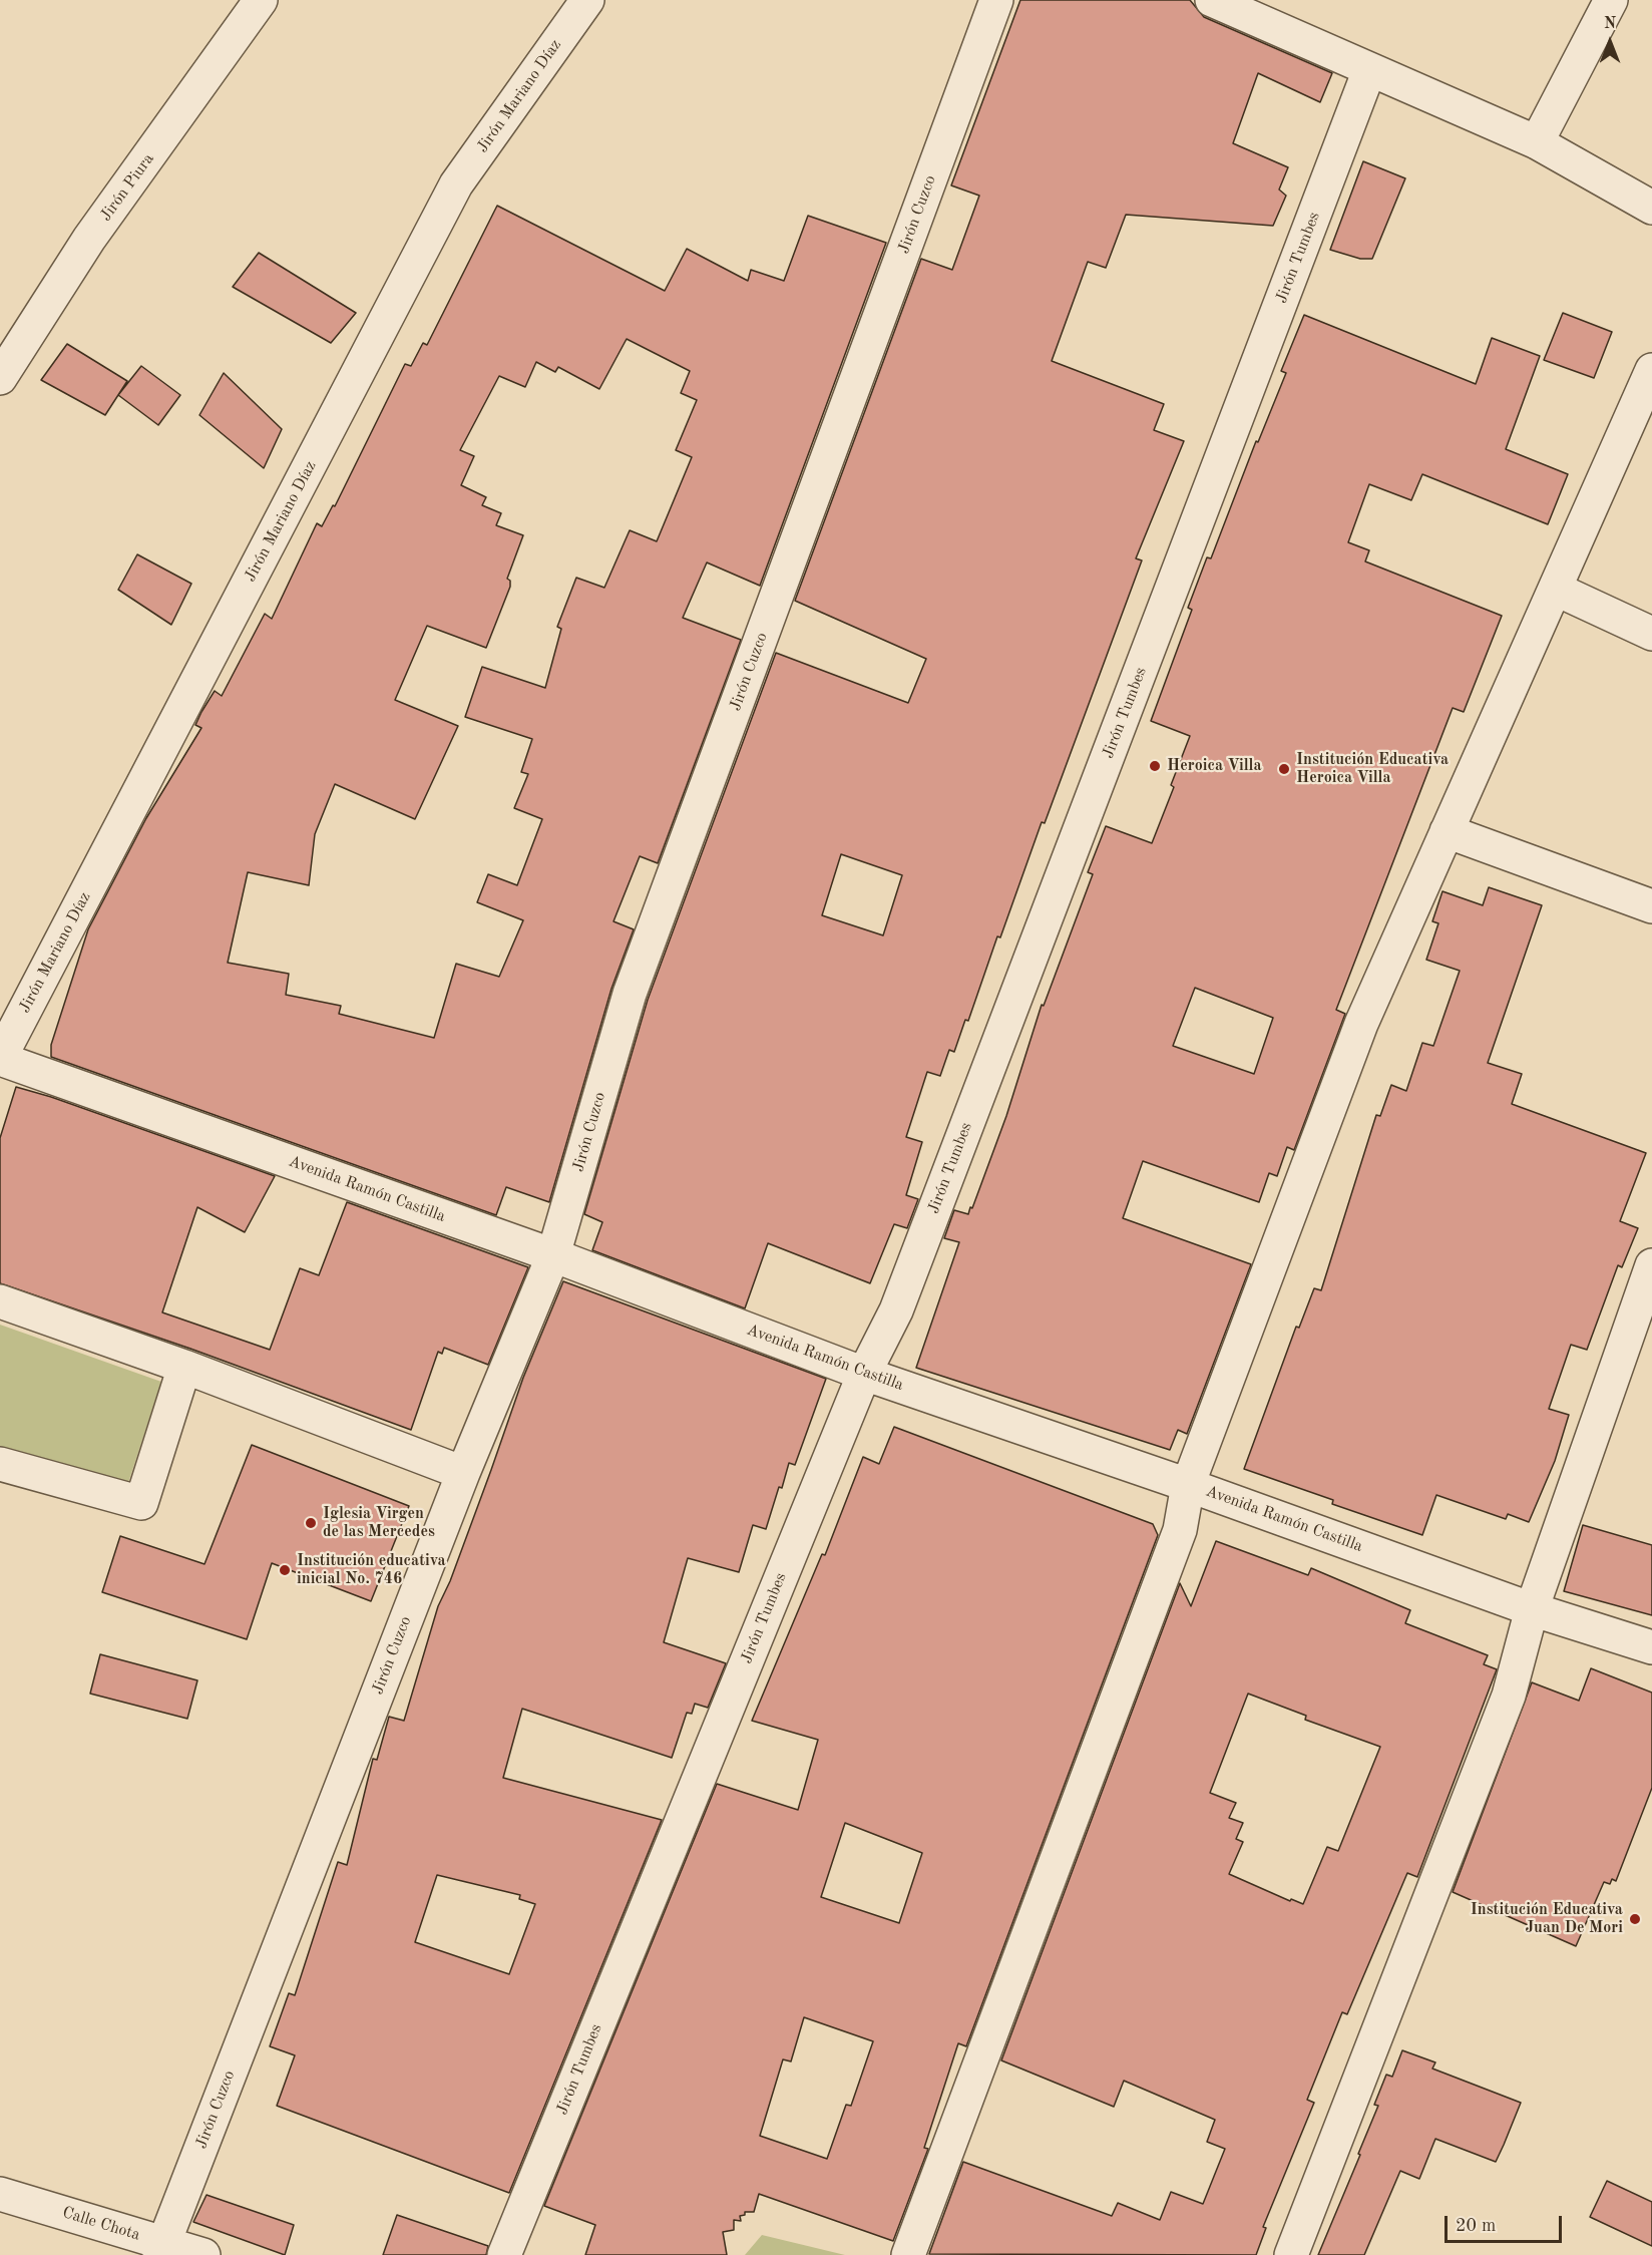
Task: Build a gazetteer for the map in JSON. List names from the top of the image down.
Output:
{
  "streets": {
    "street": [
      "Jirón Mariano Díaz",
      "Jirón Piura",
      "Jirón Cuzco",
      "Jirón Tumbes",
      "Avenida Ramón Castilla",
      "Calle Chota"
    ]
  },
  "crossings": [
    ["Jirón Mariano Díaz", "Avenida Ramón Castilla"],
    ["Jirón Cuzco", "Avenida Ramón Castilla"],
    ["Jirón Cuzco", "Calle Chota"],
    ["Jirón Tumbes", "Avenida Ramón Castilla"]
  ],
  "places": [
    "Heroica Villa",
    "Institución Educativa Heroica Villa",
    "Iglesia Virgen de las Mercedes",
    "Institución educativa inicial No. 746",
    "Institución Educativa Juan De Mori"
  ],
  "scale_bar": "20 m",
  "north": "top"
}
